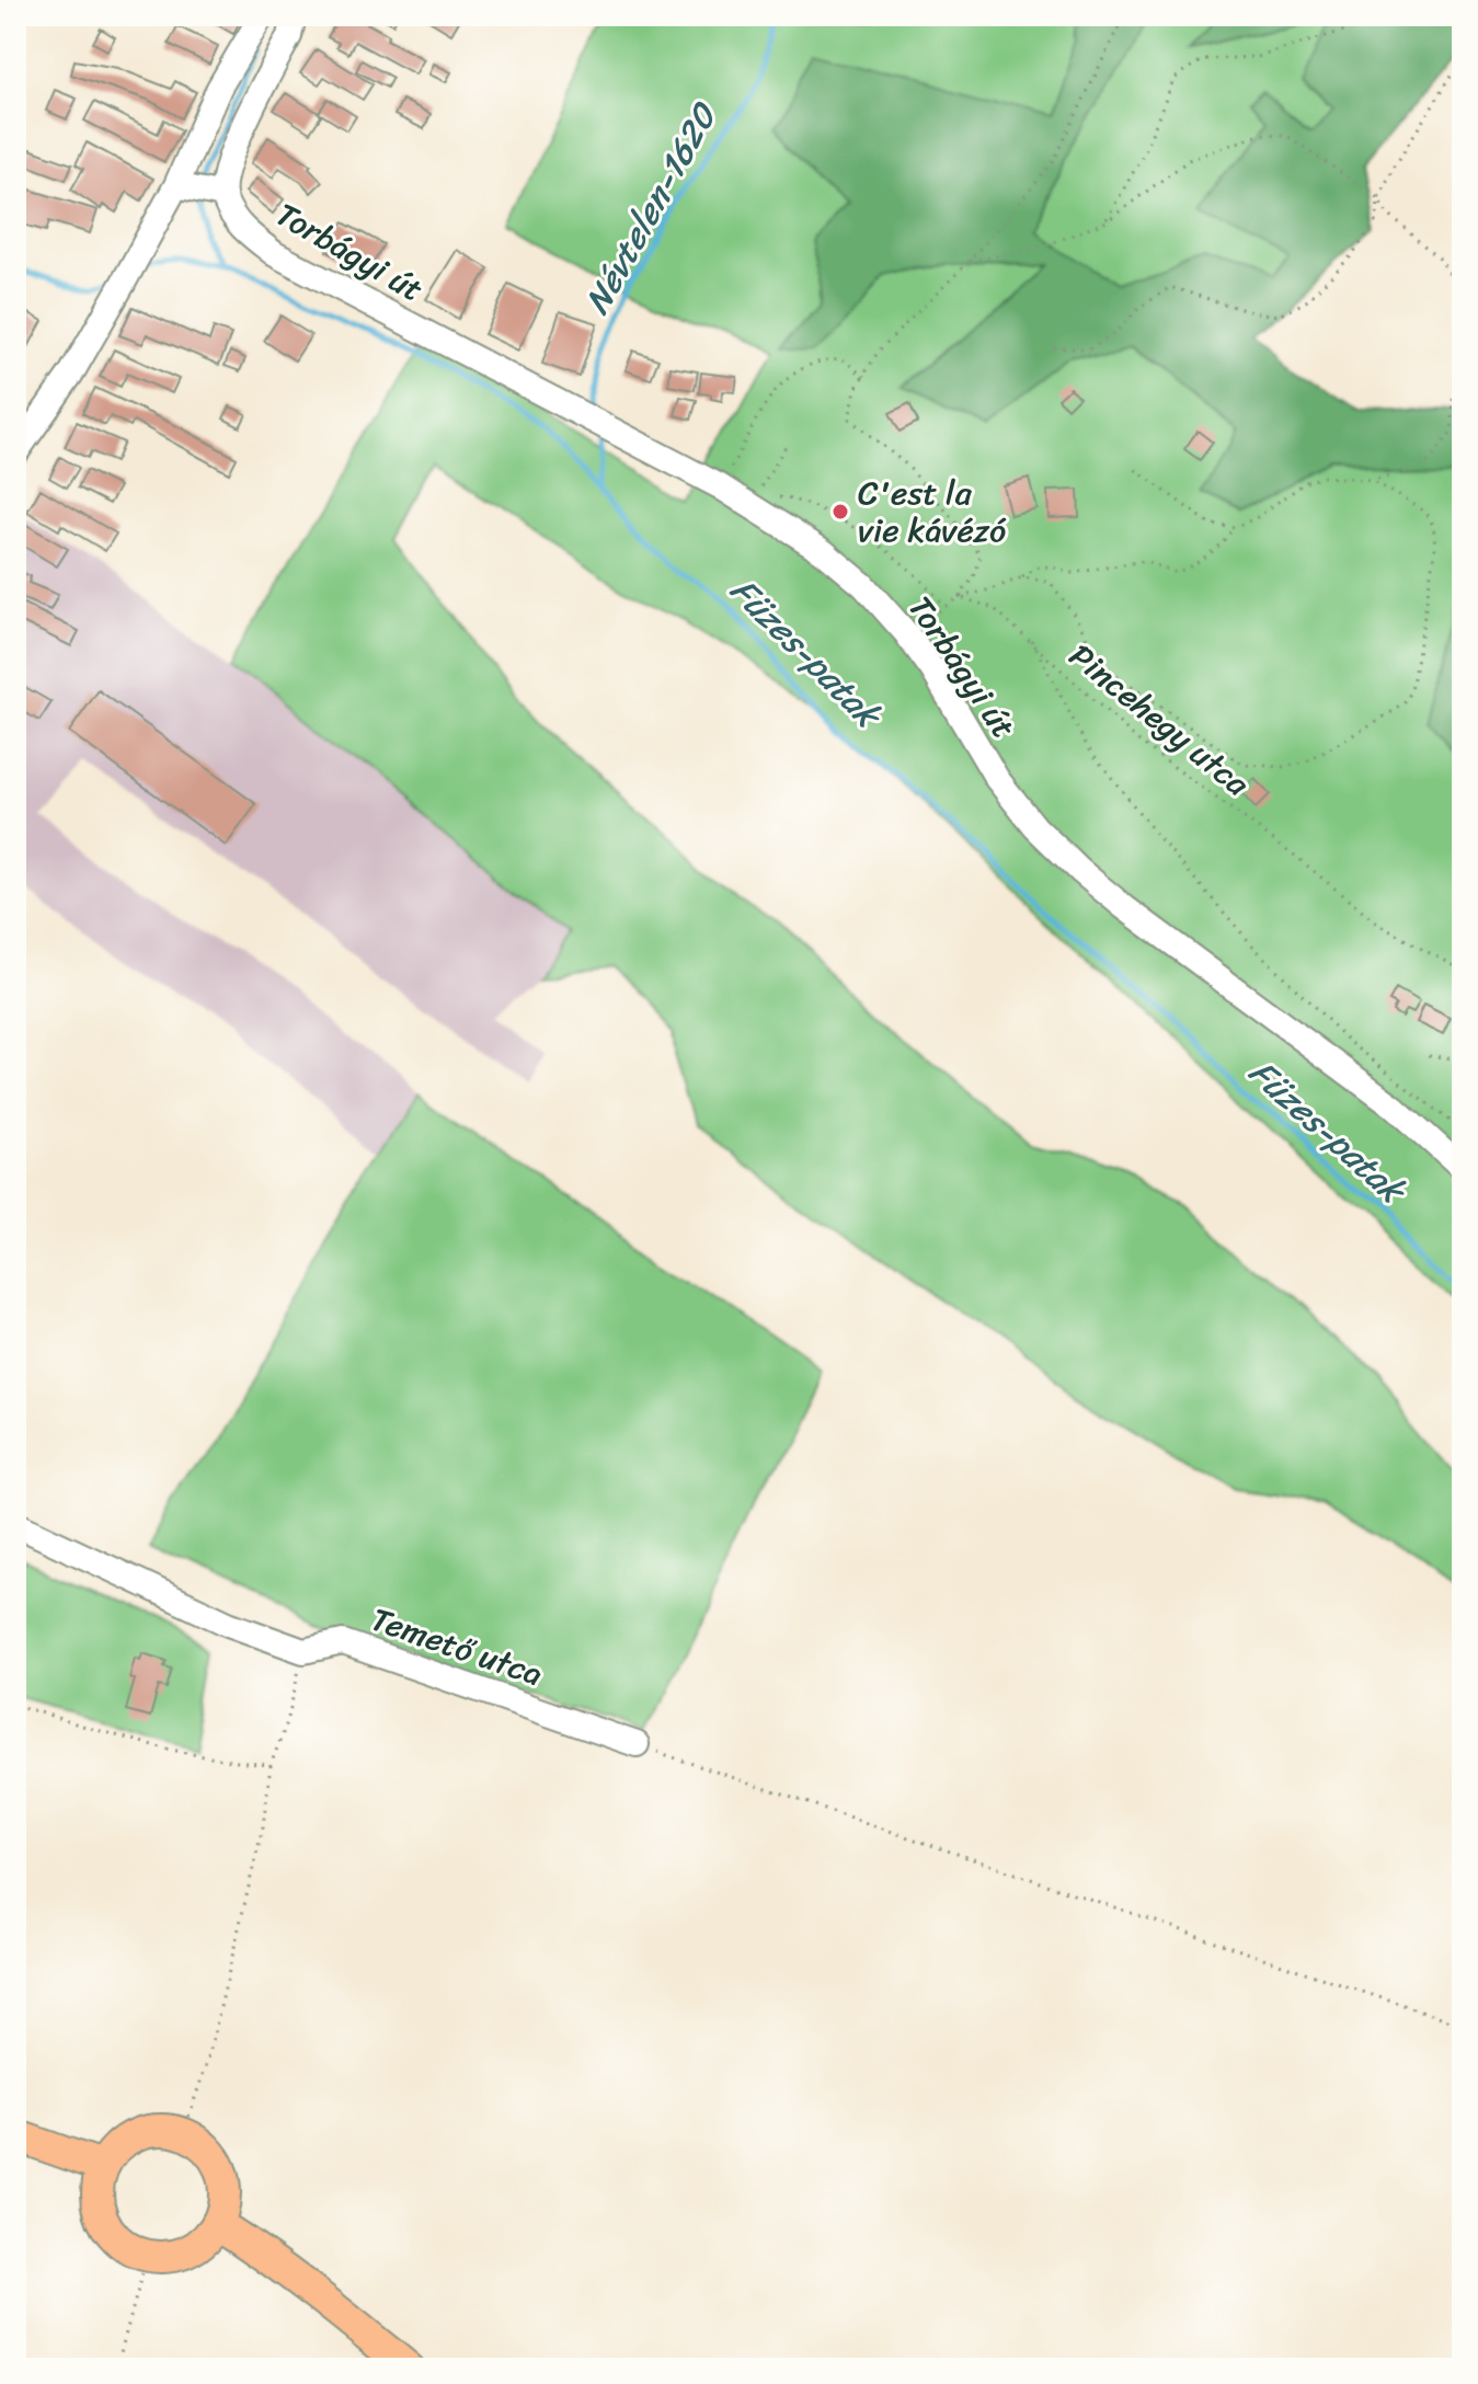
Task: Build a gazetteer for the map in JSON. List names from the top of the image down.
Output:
{
  "streets": {
    "street": ["Torbágyi út", "Temető utca"],
    "path": ["Pincehegy utca"]
  },
  "water": ["Névtelen-1620", "Füzes-patak"],
  "places": ["C'est la vie kávézó"]
}
